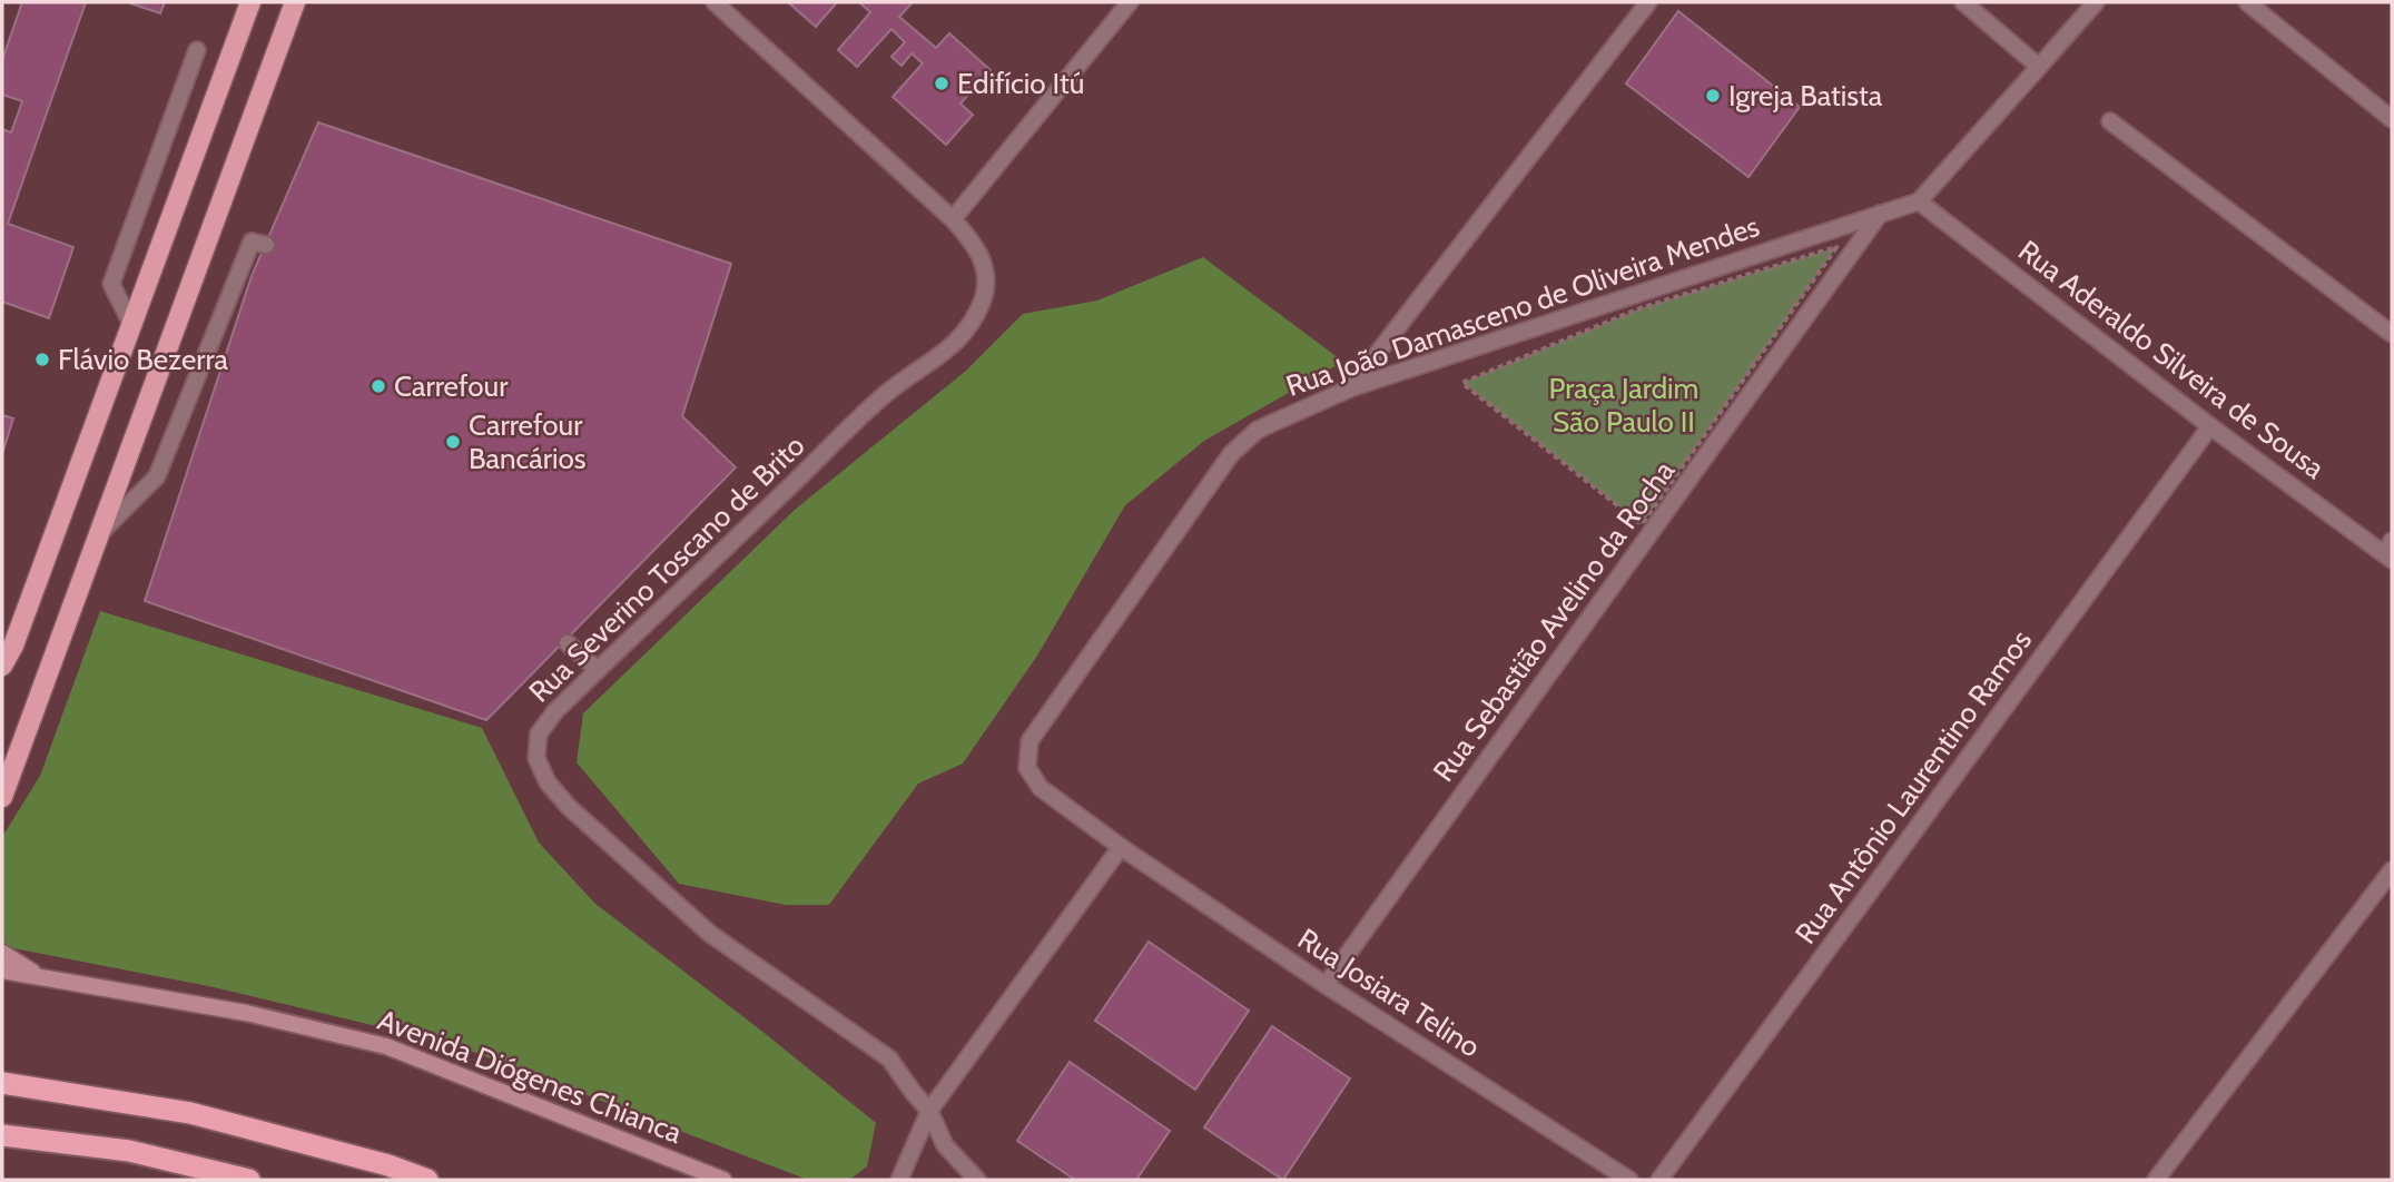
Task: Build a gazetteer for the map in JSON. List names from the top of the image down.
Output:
{
  "streets": {
    "main road": ["Avenida Diógenes Chianca"],
    "street": [
      "Rua João Damasceno de Oliveira Mendes",
      "Rua Aderaldo Silveira de Sousa",
      "Rua Severino Toscano de Brito",
      "Rua Sebastião Avelino da Rocha",
      "Rua Antônio Laurentino Ramos",
      "Rua Josiara Telino"
    ]
  },
  "crossings": [
    ["Rua João Damasceno de Oliveira Mendes", "Rua Aderaldo Silveira de Sousa"],
    ["Rua João Damasceno de Oliveira Mendes", "Rua Sebastião Avelino da Rocha"],
    ["Rua João Damasceno de Oliveira Mendes", "Rua Josiara Telino"],
    ["Rua Aderaldo Silveira de Sousa", "Rua Antônio Laurentino Ramos"],
    ["Rua Sebastião Avelino da Rocha", "Rua Josiara Telino"]
  ],
  "parks": ["Praça Jardim São Paulo II"],
  "places": [
    "Edifício Itú",
    "Igreja Batista",
    "Flávio Bezerra",
    "Carrefour",
    "Carrefour Bancários"
  ]
}
